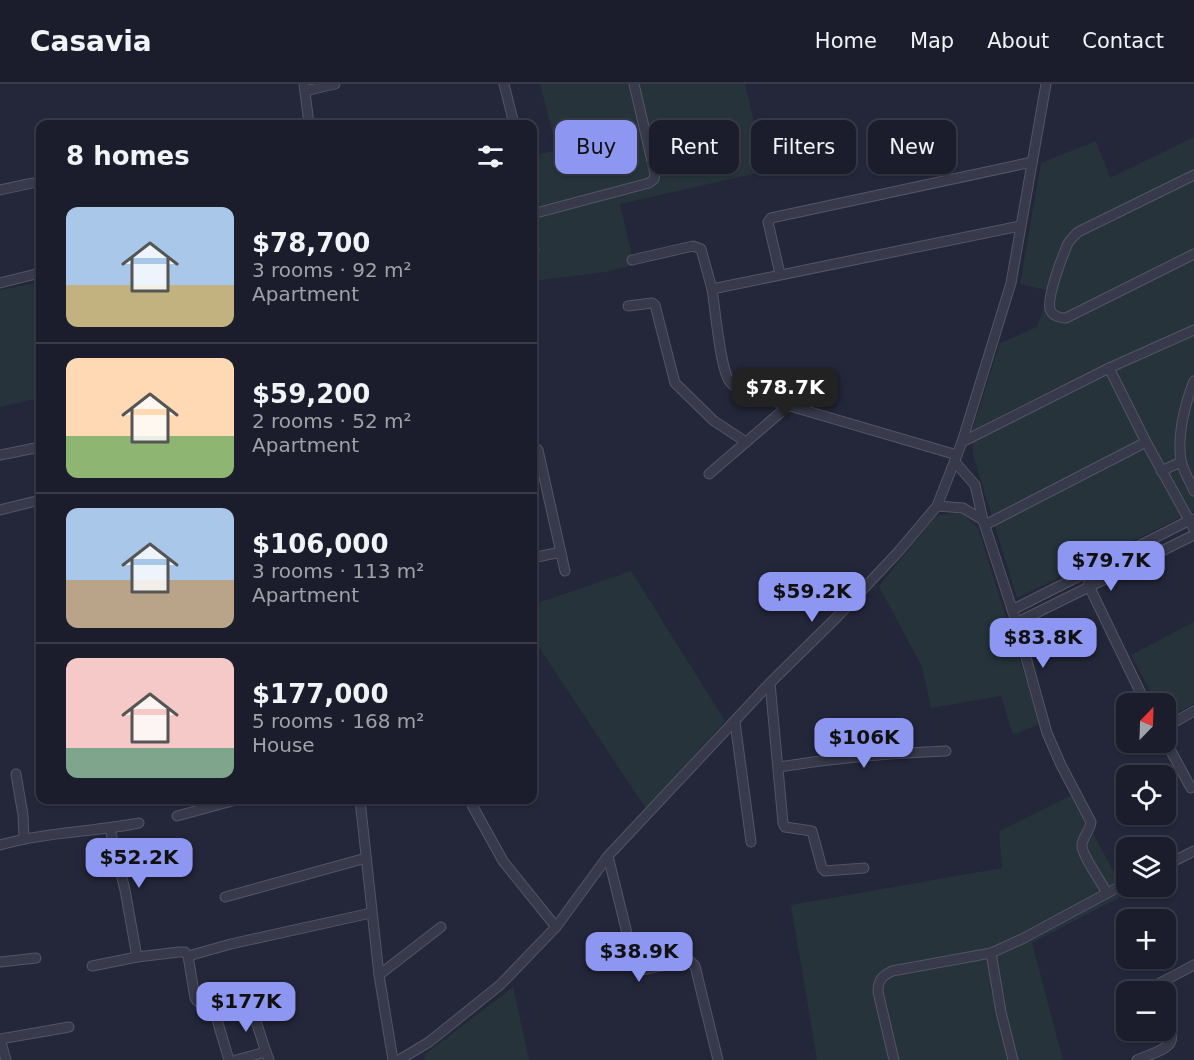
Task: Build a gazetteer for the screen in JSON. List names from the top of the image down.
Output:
{
  "north": "top right",
  "page": {
    "header": "Casavia",
    "nav": [
      "Home",
      "Map",
      "About",
      "Contact"
    ],
    "chip": [
      "Buy",
      "Rent",
      "Filters",
      "New"
    ],
    "heading": "8 homes",
    "list": [
      {
        "name": "$78,700",
        "note": "3 rooms · 92 m² · Apartment"
      },
      {
        "name": "$59,200",
        "note": "2 rooms · 52 m² · Apartment"
      },
      {
        "name": "$106,000",
        "note": "3 rooms · 113 m² · Apartment"
      },
      {
        "name": "$177,000",
        "note": "5 rooms · 168 m² · House"
      }
    ],
    "price": [
      "$78.7K",
      "$79.7K",
      "$59.2K",
      "$83.8K",
      "$106K",
      "$52.2K",
      "$38.9K",
      "$177K"
    ],
    "map_buttons": ["+", "−"]
  }
}
